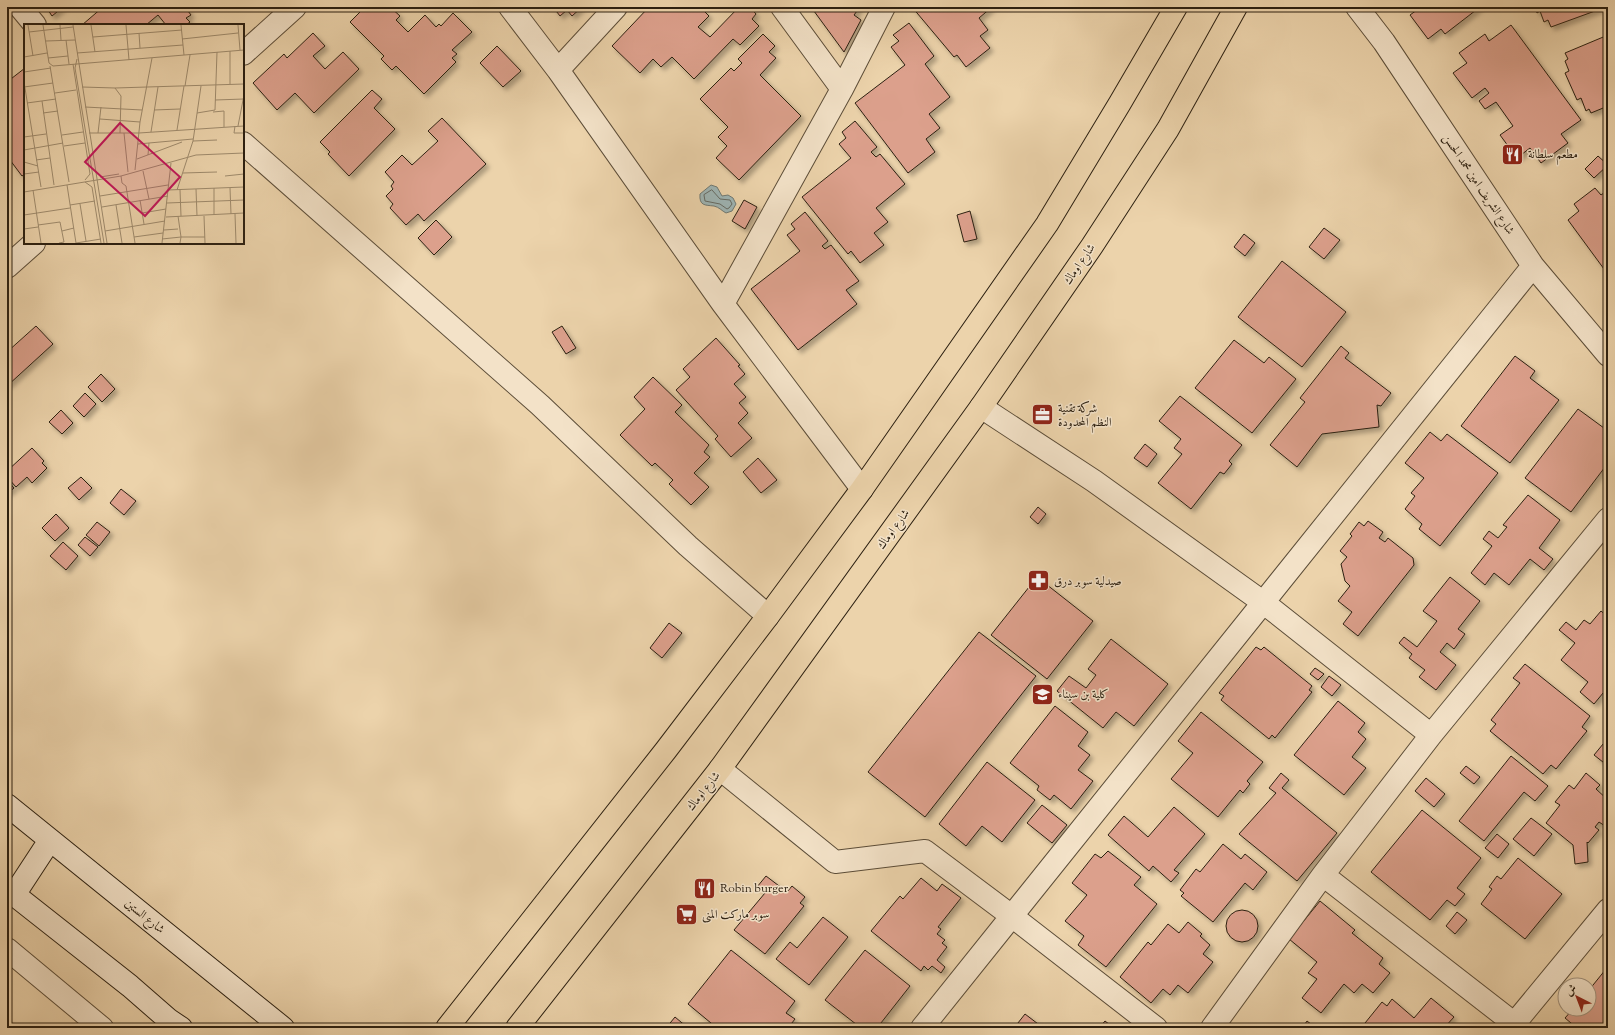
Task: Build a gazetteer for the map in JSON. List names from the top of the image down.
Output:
{
  "streets": {
    "main road": ["شارع اوماك"],
    "street": ["شارع الشريف امين محمد الحسن", "شارع الستين"]
  },
  "places": {
    "restaurant": ["مطعم سلطانة", "Robin burger"],
    "office": ["شركة تقنية النظم المحدودة"],
    "pharmacy": ["صيدلية سوبر درق"],
    "school or university": ["كلية بن سيناء"],
    "supermarket": ["سوبر ماركت المنى"]
  },
  "north": "top left"
}
